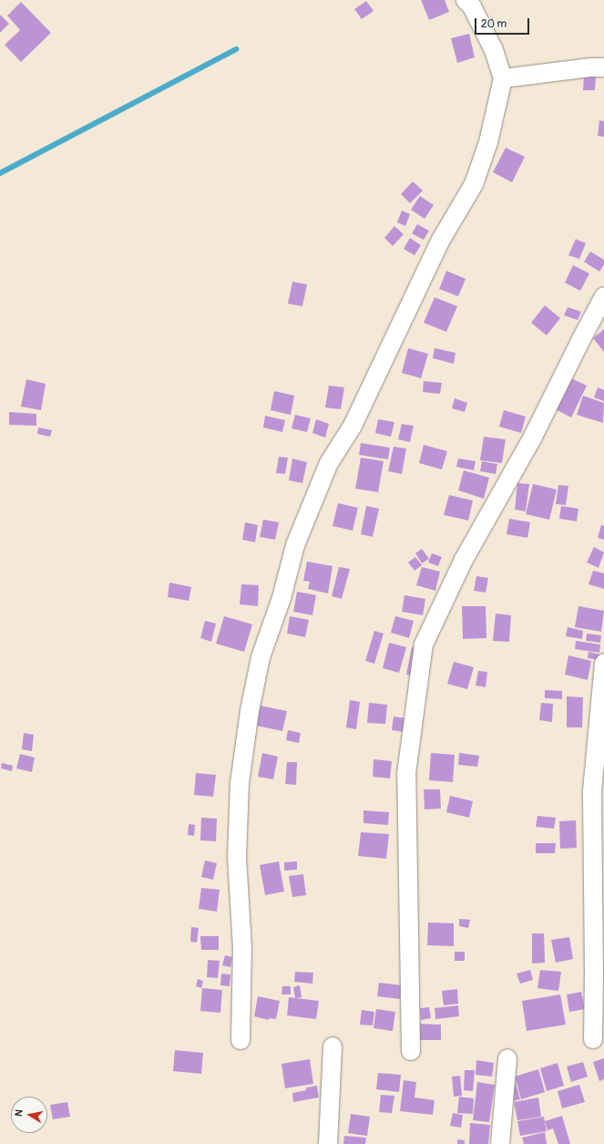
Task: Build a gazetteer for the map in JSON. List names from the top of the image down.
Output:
{
  "scale_bar": "20 m",
  "north": "left"
}
